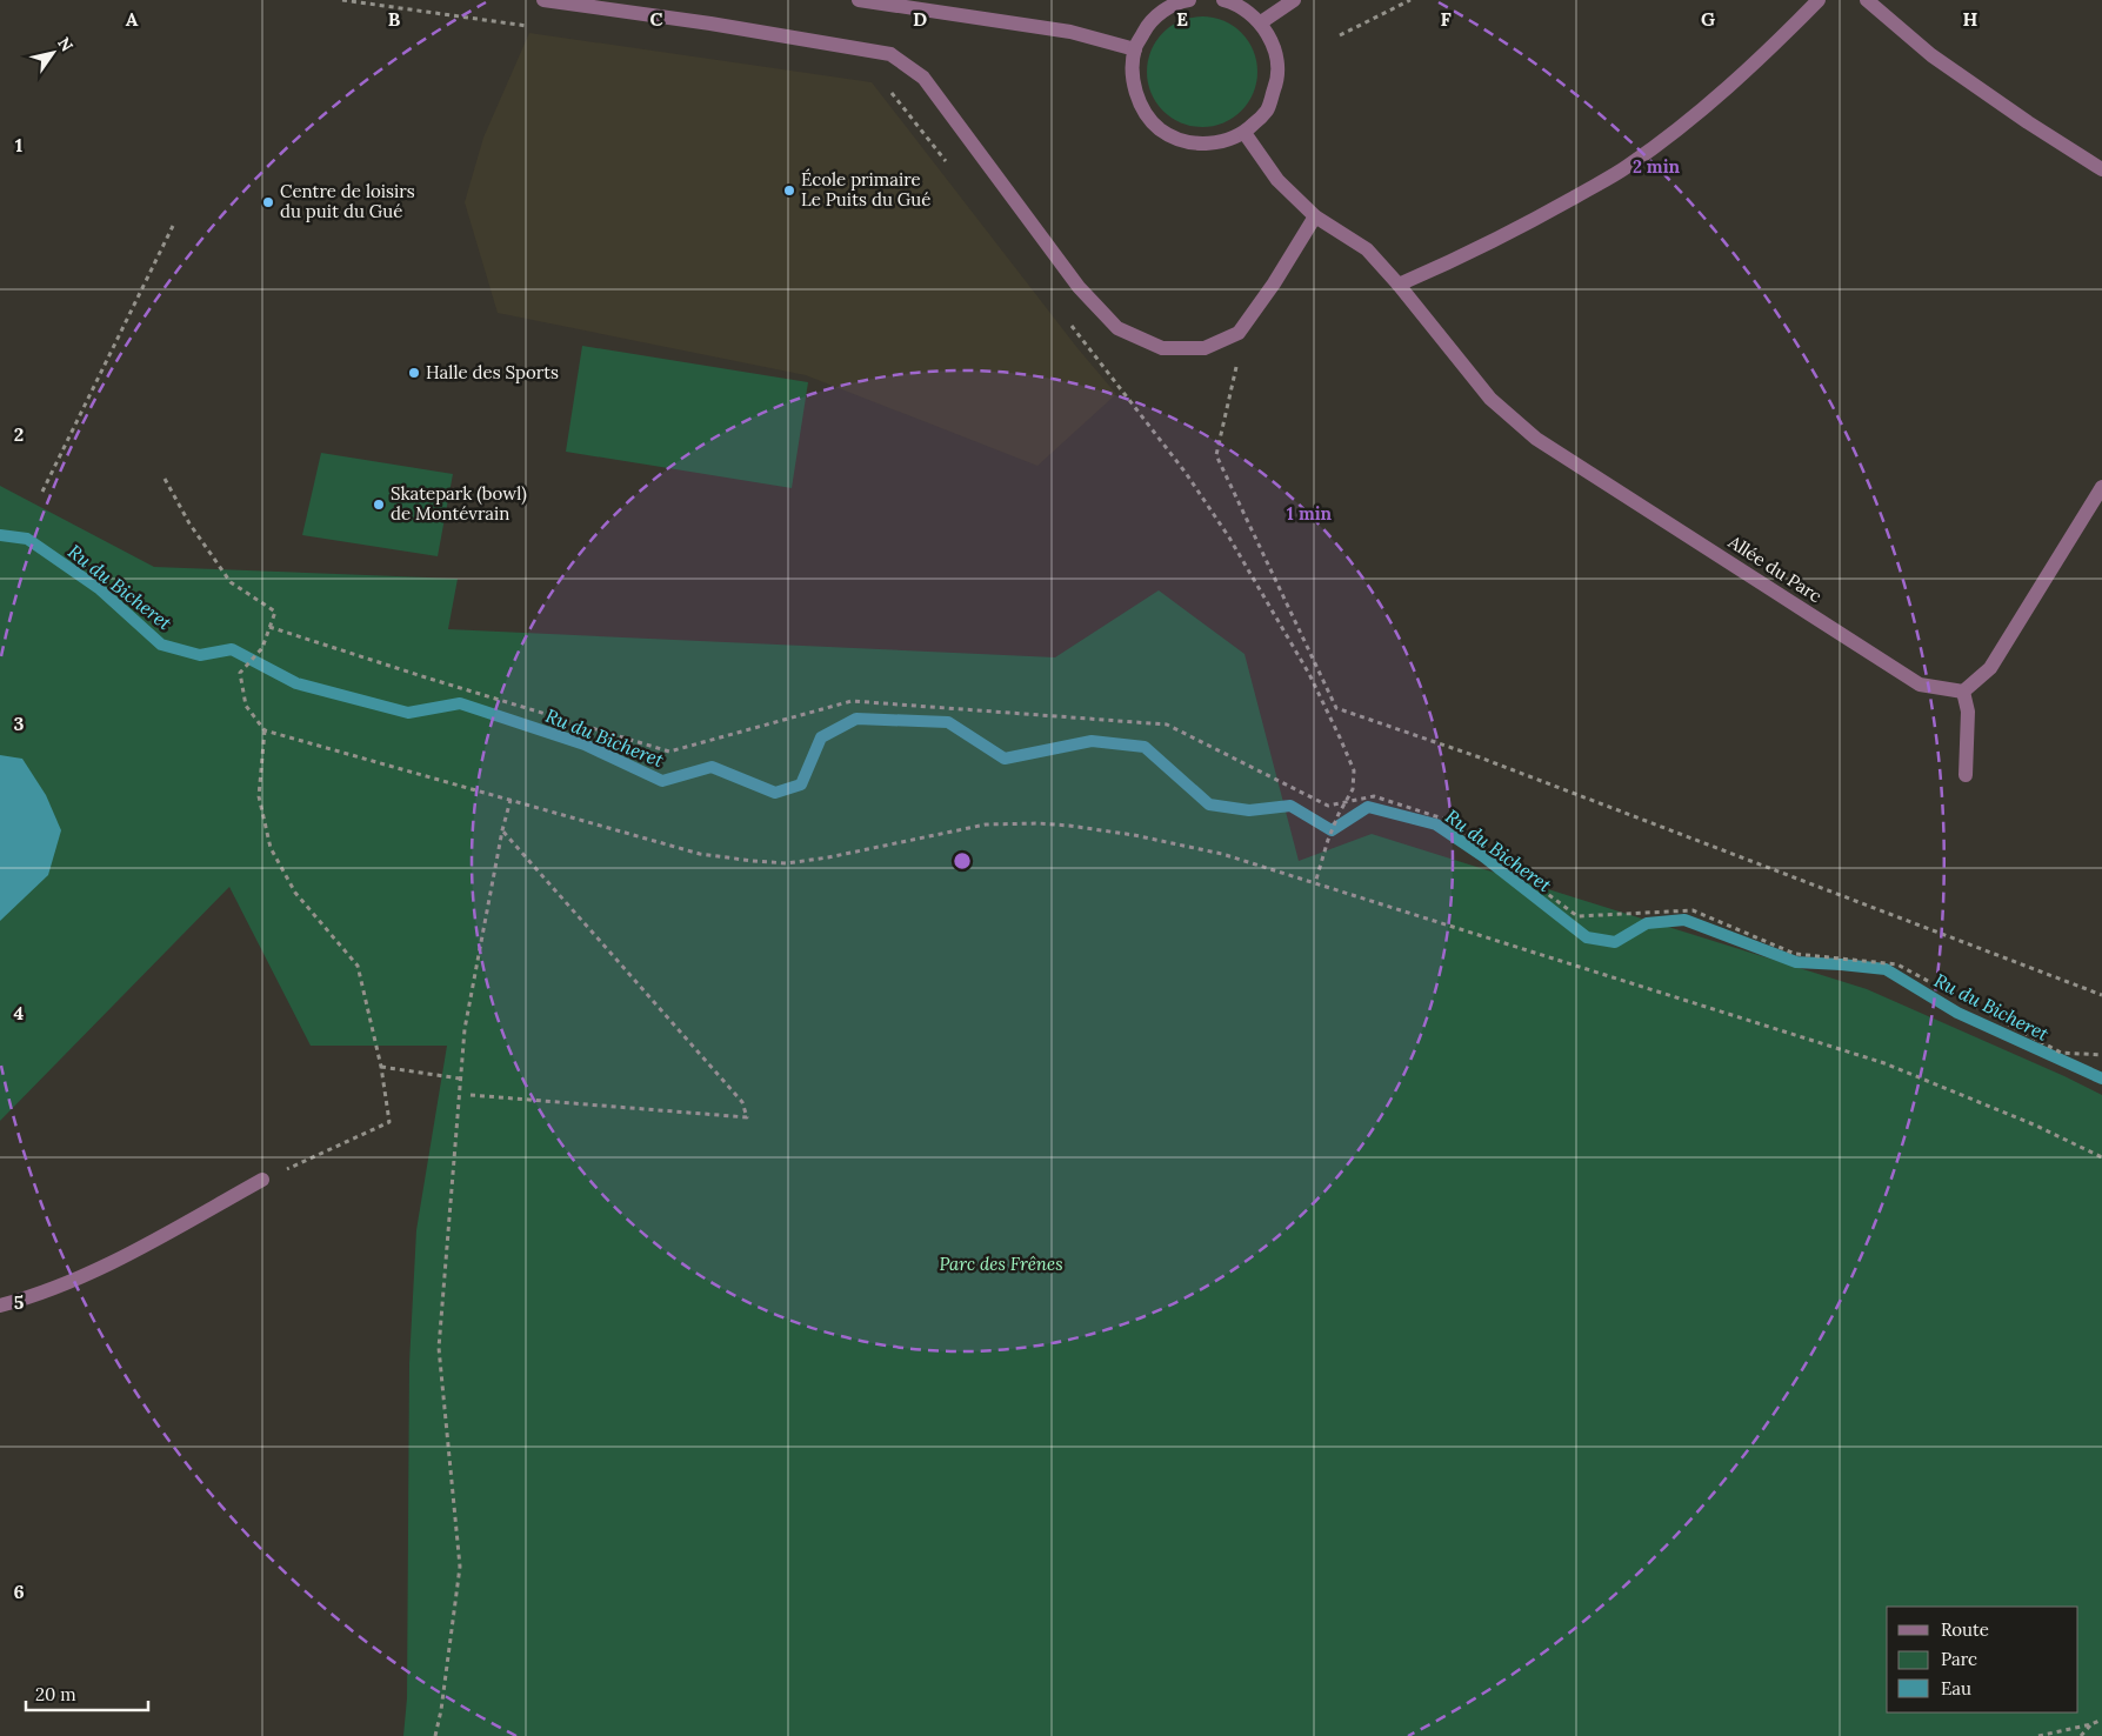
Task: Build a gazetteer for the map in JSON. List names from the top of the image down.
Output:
{
  "streets": {
    "street": ["Allée du Parc"]
  },
  "water": ["Ru du Bicheret"],
  "parks": ["Parc des Frênes"],
  "places": [
    "École primaire Le Puits du Gué",
    "Centre de loisirs du puit du Gué",
    "Halle des Sports",
    "Skatepark (bowl) de Montévrain"
  ],
  "legend": ["Route", "Parc", "Eau"],
  "scale_bar": "20 m",
  "north": "top right",
  "grid": {
    "columns": [
      "A",
      "B",
      "C",
      "D",
      "E",
      "F",
      "G",
      "H"
    ],
    "rows": [
      "1",
      "2",
      "3",
      "4",
      "5",
      "6"
    ]
  },
  "rings": ["2 min", "1 min"]
}
